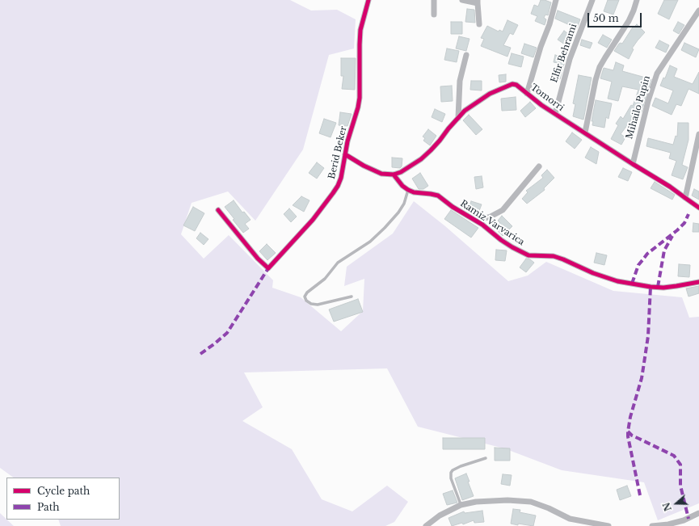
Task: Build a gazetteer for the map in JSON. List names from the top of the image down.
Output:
{
  "streets": {
    "street": [
      "Elfir Behrami",
      "Tomorri",
      "Mihailo Pupin",
      "Berid Beker",
      "Ramiz Varvarica"
    ]
  },
  "crossings": [
    ["Elfir Behrami", "Tomorri"],
    ["Tomorri", "Mihailo Pupin"]
  ],
  "legend": ["Cycle path", "Path"],
  "scale_bar": "50 m",
  "north": "left"
}
